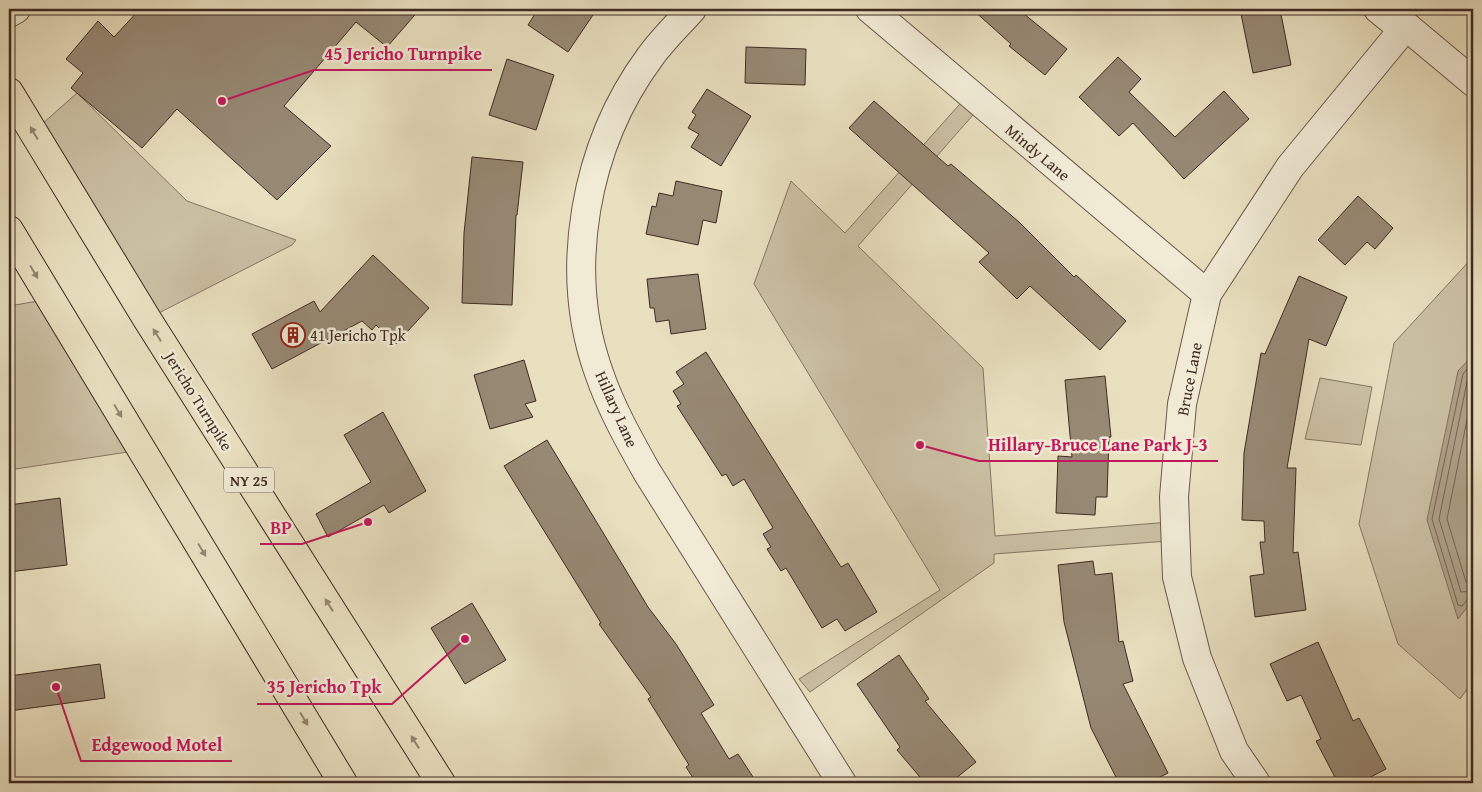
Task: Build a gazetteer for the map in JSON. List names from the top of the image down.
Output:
{
  "streets": {
    "main road": ["Jericho Turnpike", "NY 25"],
    "street": ["Mindy Lane", "Bruce Lane", "Hillary Lane"]
  },
  "crossings": [
    ["Mindy Lane", "Bruce Lane"]
  ],
  "places": {
    "other": [
      "45 Jericho Turnpike",
      "Hillary-Bruce Lane Park J-3",
      "BP",
      "35 Jericho Tpk",
      "Edgewood Motel"
    ],
    "building": ["41 Jericho Tpk"]
  }
}
